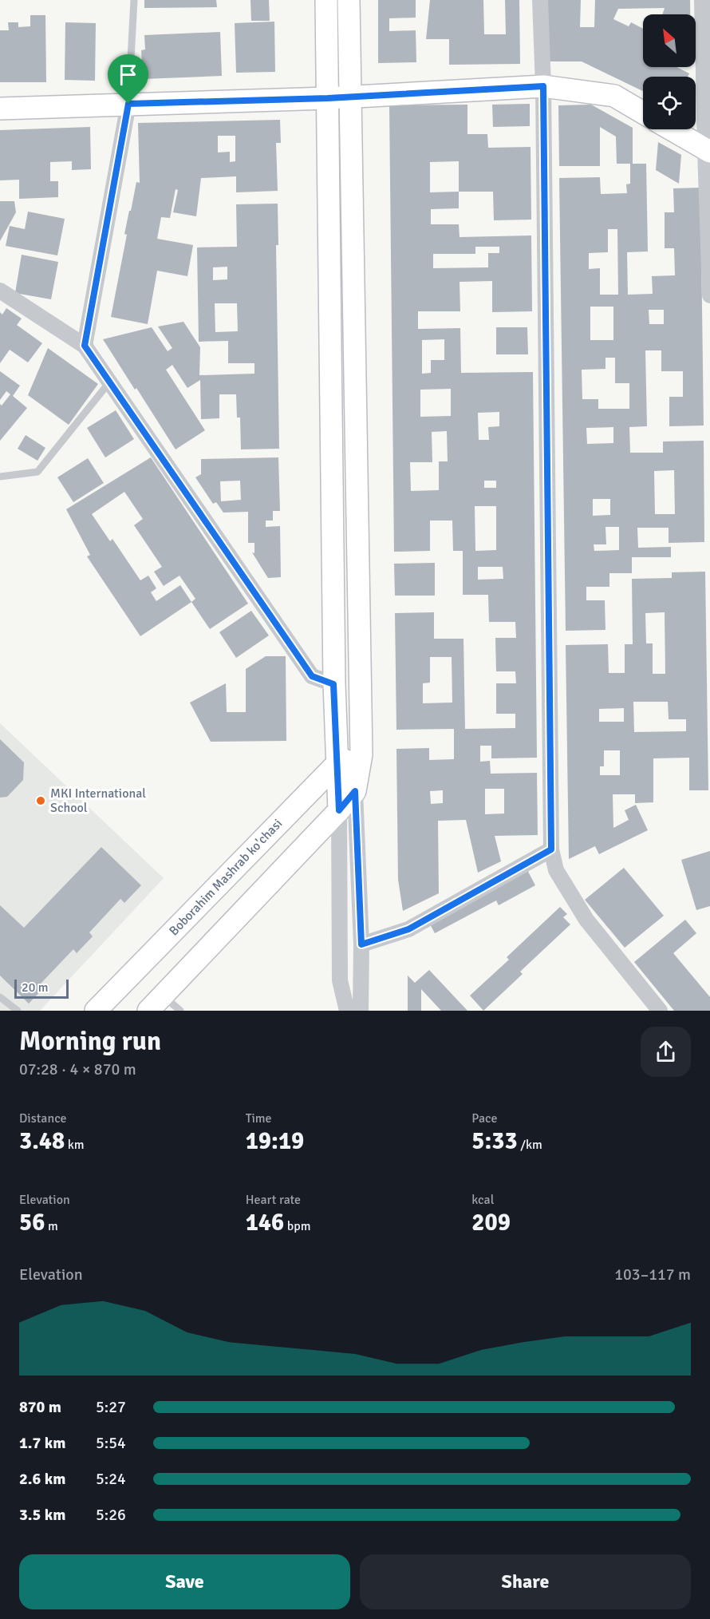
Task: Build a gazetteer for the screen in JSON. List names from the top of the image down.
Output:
{
  "streets": {
    "main road": ["Boborahim Mashrab ko'chasi"]
  },
  "places": ["MKI International School"],
  "scale_bar": "20 m",
  "north": "top left",
  "page": {
    "scale": "20 m",
    "heading": ["Morning run", "07:28 · 4 × 870 m"],
    "stats": [
      ["Distance", "3.48 km"],
      ["Time", "19:19"],
      ["Pace", "5:33 /km"],
      ["Elevation", "56 m"],
      ["Heart rate", "146 bpm"],
      ["kcal", "209"]
    ],
    "chart": ["Elevation", "103–117 m"],
    "list": [
      {
        "name": "870 m",
        "note": "5:27"
      },
      {
        "name": "1.7 km",
        "note": "5:54"
      },
      {
        "name": "2.6 km",
        "note": "5:24"
      },
      {
        "name": "3.5 km",
        "note": "5:26"
      }
    ],
    "buttons": ["Save", "Share"]
  }
}
